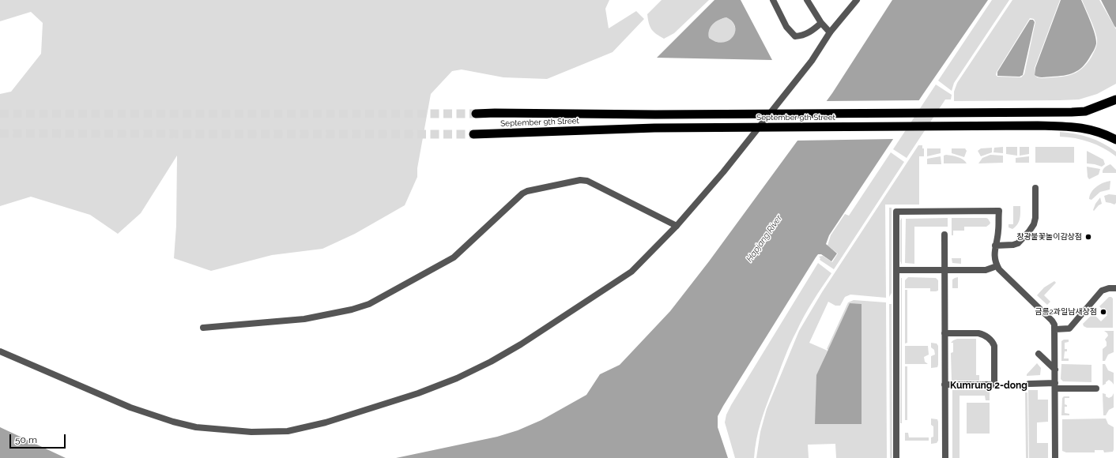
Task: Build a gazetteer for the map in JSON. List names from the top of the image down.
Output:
{
  "streets": {
    "highway": ["September 9th Street"]
  },
  "districts": ["Kumrung 2-dong"],
  "water": ["Hapjang River"],
  "places": ["창광불꽃놀이감상점", "금릉2과일남새상점"],
  "scale_bar": "50 m"
}
